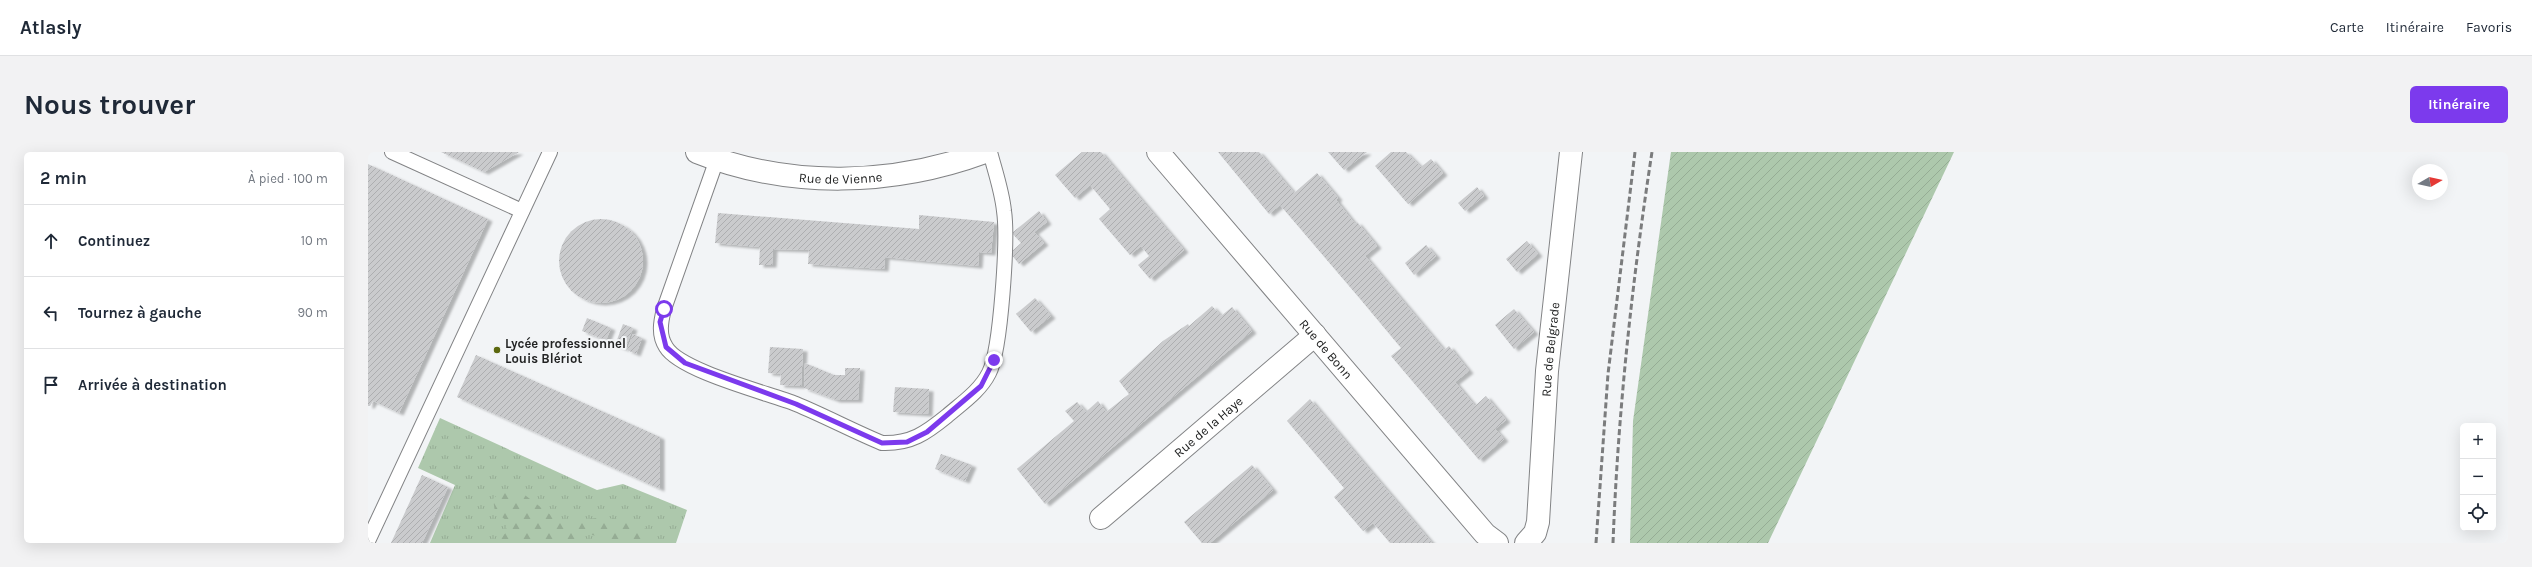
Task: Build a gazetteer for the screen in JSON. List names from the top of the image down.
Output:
{
  "streets": {
    "street": [
      "Rue de Vienne",
      "Rue de Bonn",
      "Rue de Belgrade",
      "Rue de la Haye"
    ]
  },
  "crossings": [
    ["Rue de Bonn", "Rue de la Haye"]
  ],
  "places": ["Lycée professionnel Louis Blériot"],
  "north": "right",
  "page": {
    "header": "Atlasly",
    "nav": ["Carte", "Itinéraire", "Favoris"],
    "buttons": "Itinéraire",
    "title": "Nous trouver",
    "heading": ["2 min", "À pied · 100 m"],
    "list": [
      ["Continuez", "10 m"],
      ["Tournez à gauche", "90 m"],
      "Arrivée à destination"
    ],
    "map_buttons": ["+", "−"]
  }
}
